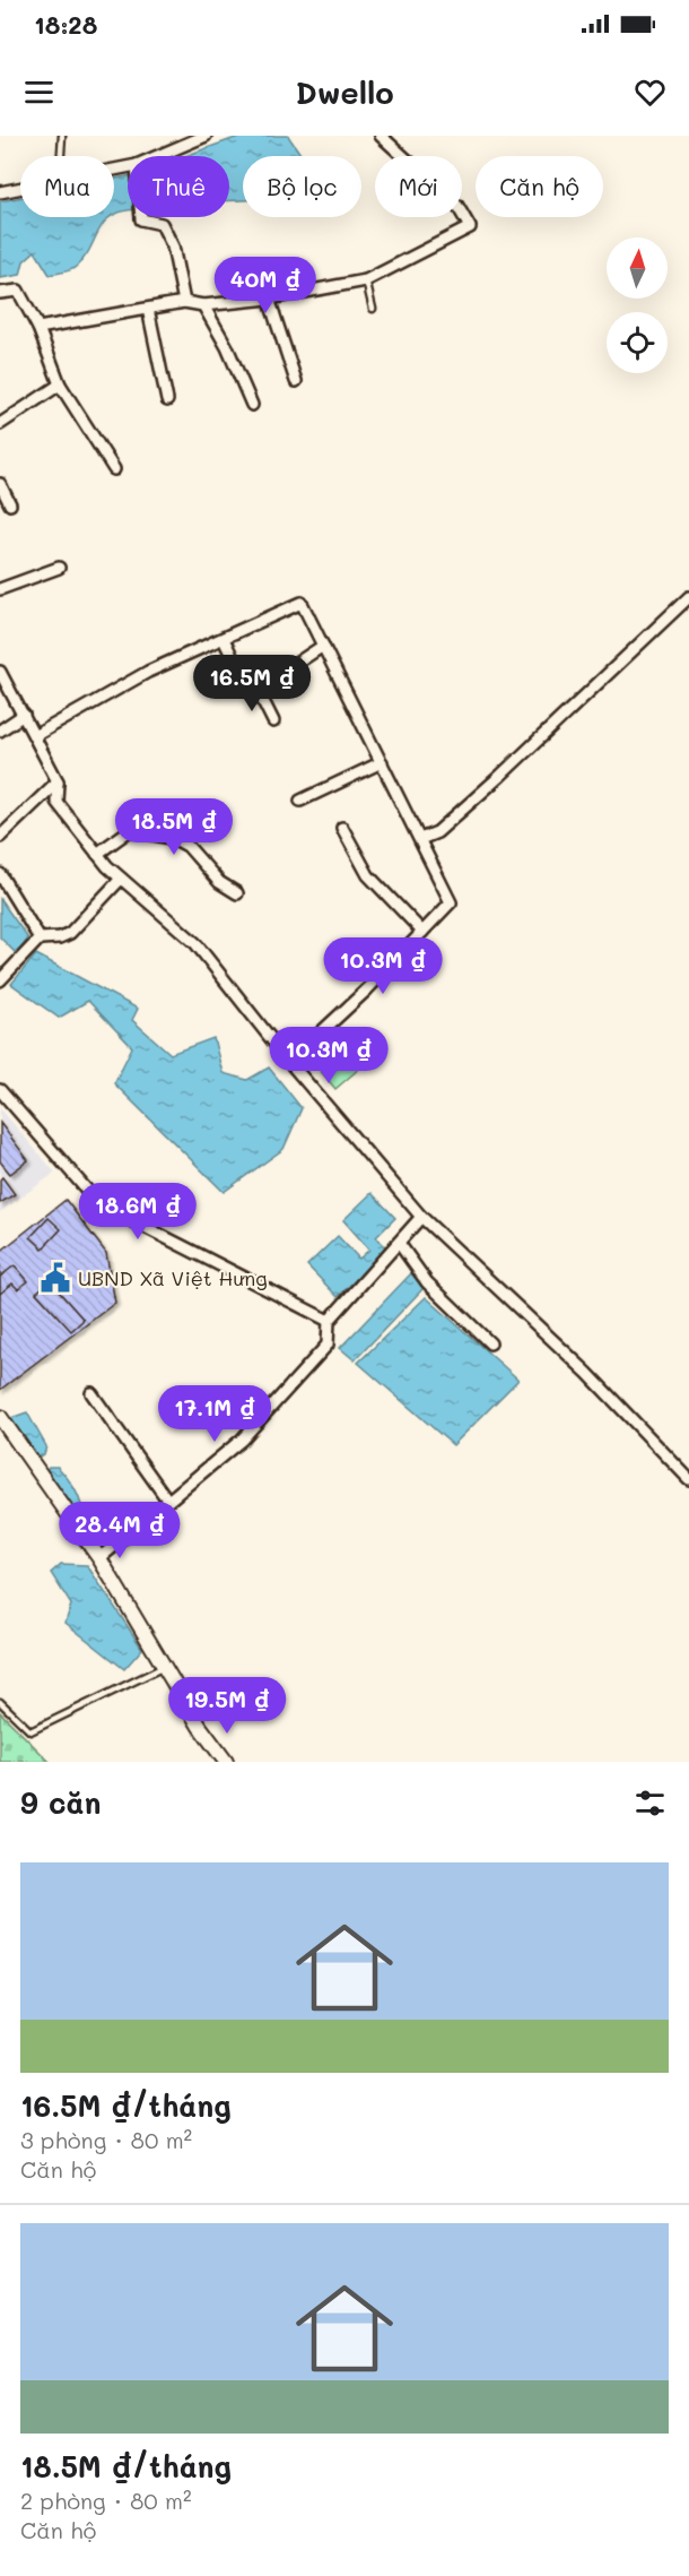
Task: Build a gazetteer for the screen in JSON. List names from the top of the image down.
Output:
{
  "places": {
    "public building": ["UBND Xã Việt Hưng"]
  },
  "north": "top",
  "page": {
    "status": "18:28",
    "header": "Dwello",
    "chip": [
      "Mua",
      "Thuê",
      "Bộ lọc",
      "Mới",
      "Căn hộ"
    ],
    "price": [
      "40M ₫",
      "16.5M ₫",
      "18.5M ₫",
      "10.3M ₫",
      "10.3M ₫",
      "18.6M ₫",
      "17.1M ₫",
      "28.4M ₫",
      "19.5M ₫"
    ],
    "heading": "9 căn",
    "list": [
      {
        "name": "16.5M ₫/tháng",
        "note": "3 phòng · 80 m² · Căn hộ"
      },
      {
        "name": "18.5M ₫/tháng",
        "note": "2 phòng · 80 m² · Căn hộ"
      }
    ]
  }
}
